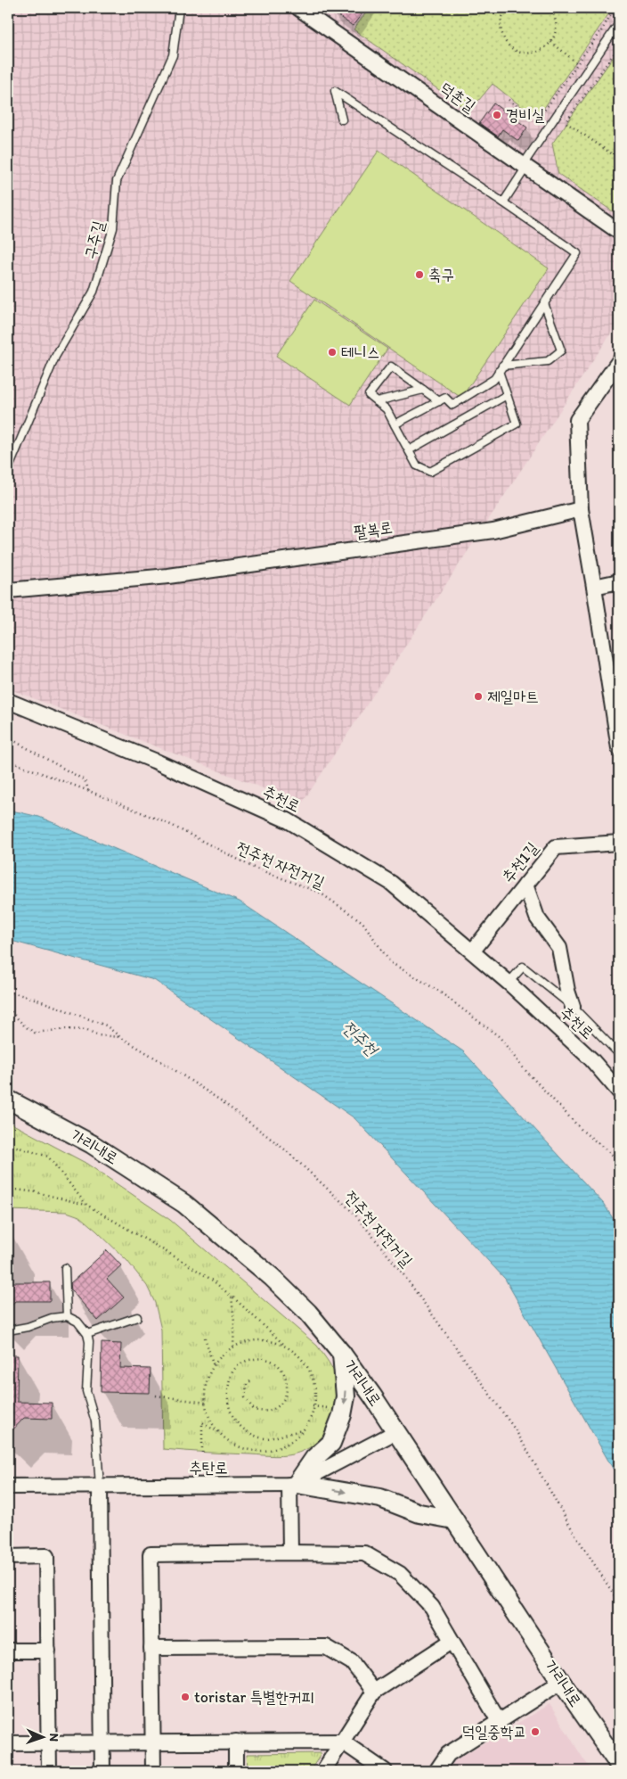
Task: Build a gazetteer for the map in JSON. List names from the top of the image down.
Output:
{
  "streets": {
    "street": [
      "덕촌길",
      "팔복로",
      "추천로",
      "추천1길",
      "가리내로",
      "추탄로"
    ],
    "lane": ["구주길"],
    "path": ["전주천 자전거길"]
  },
  "crossings": [
    ["추천로", "추천1길"],
    ["가리내로", "추탄로"]
  ],
  "water": ["전주천"],
  "places": [
    "경비실",
    "축구",
    "테니스",
    "제일마트",
    "toristar 특별한커피",
    "덕일중학교"
  ],
  "north": "right"
}
